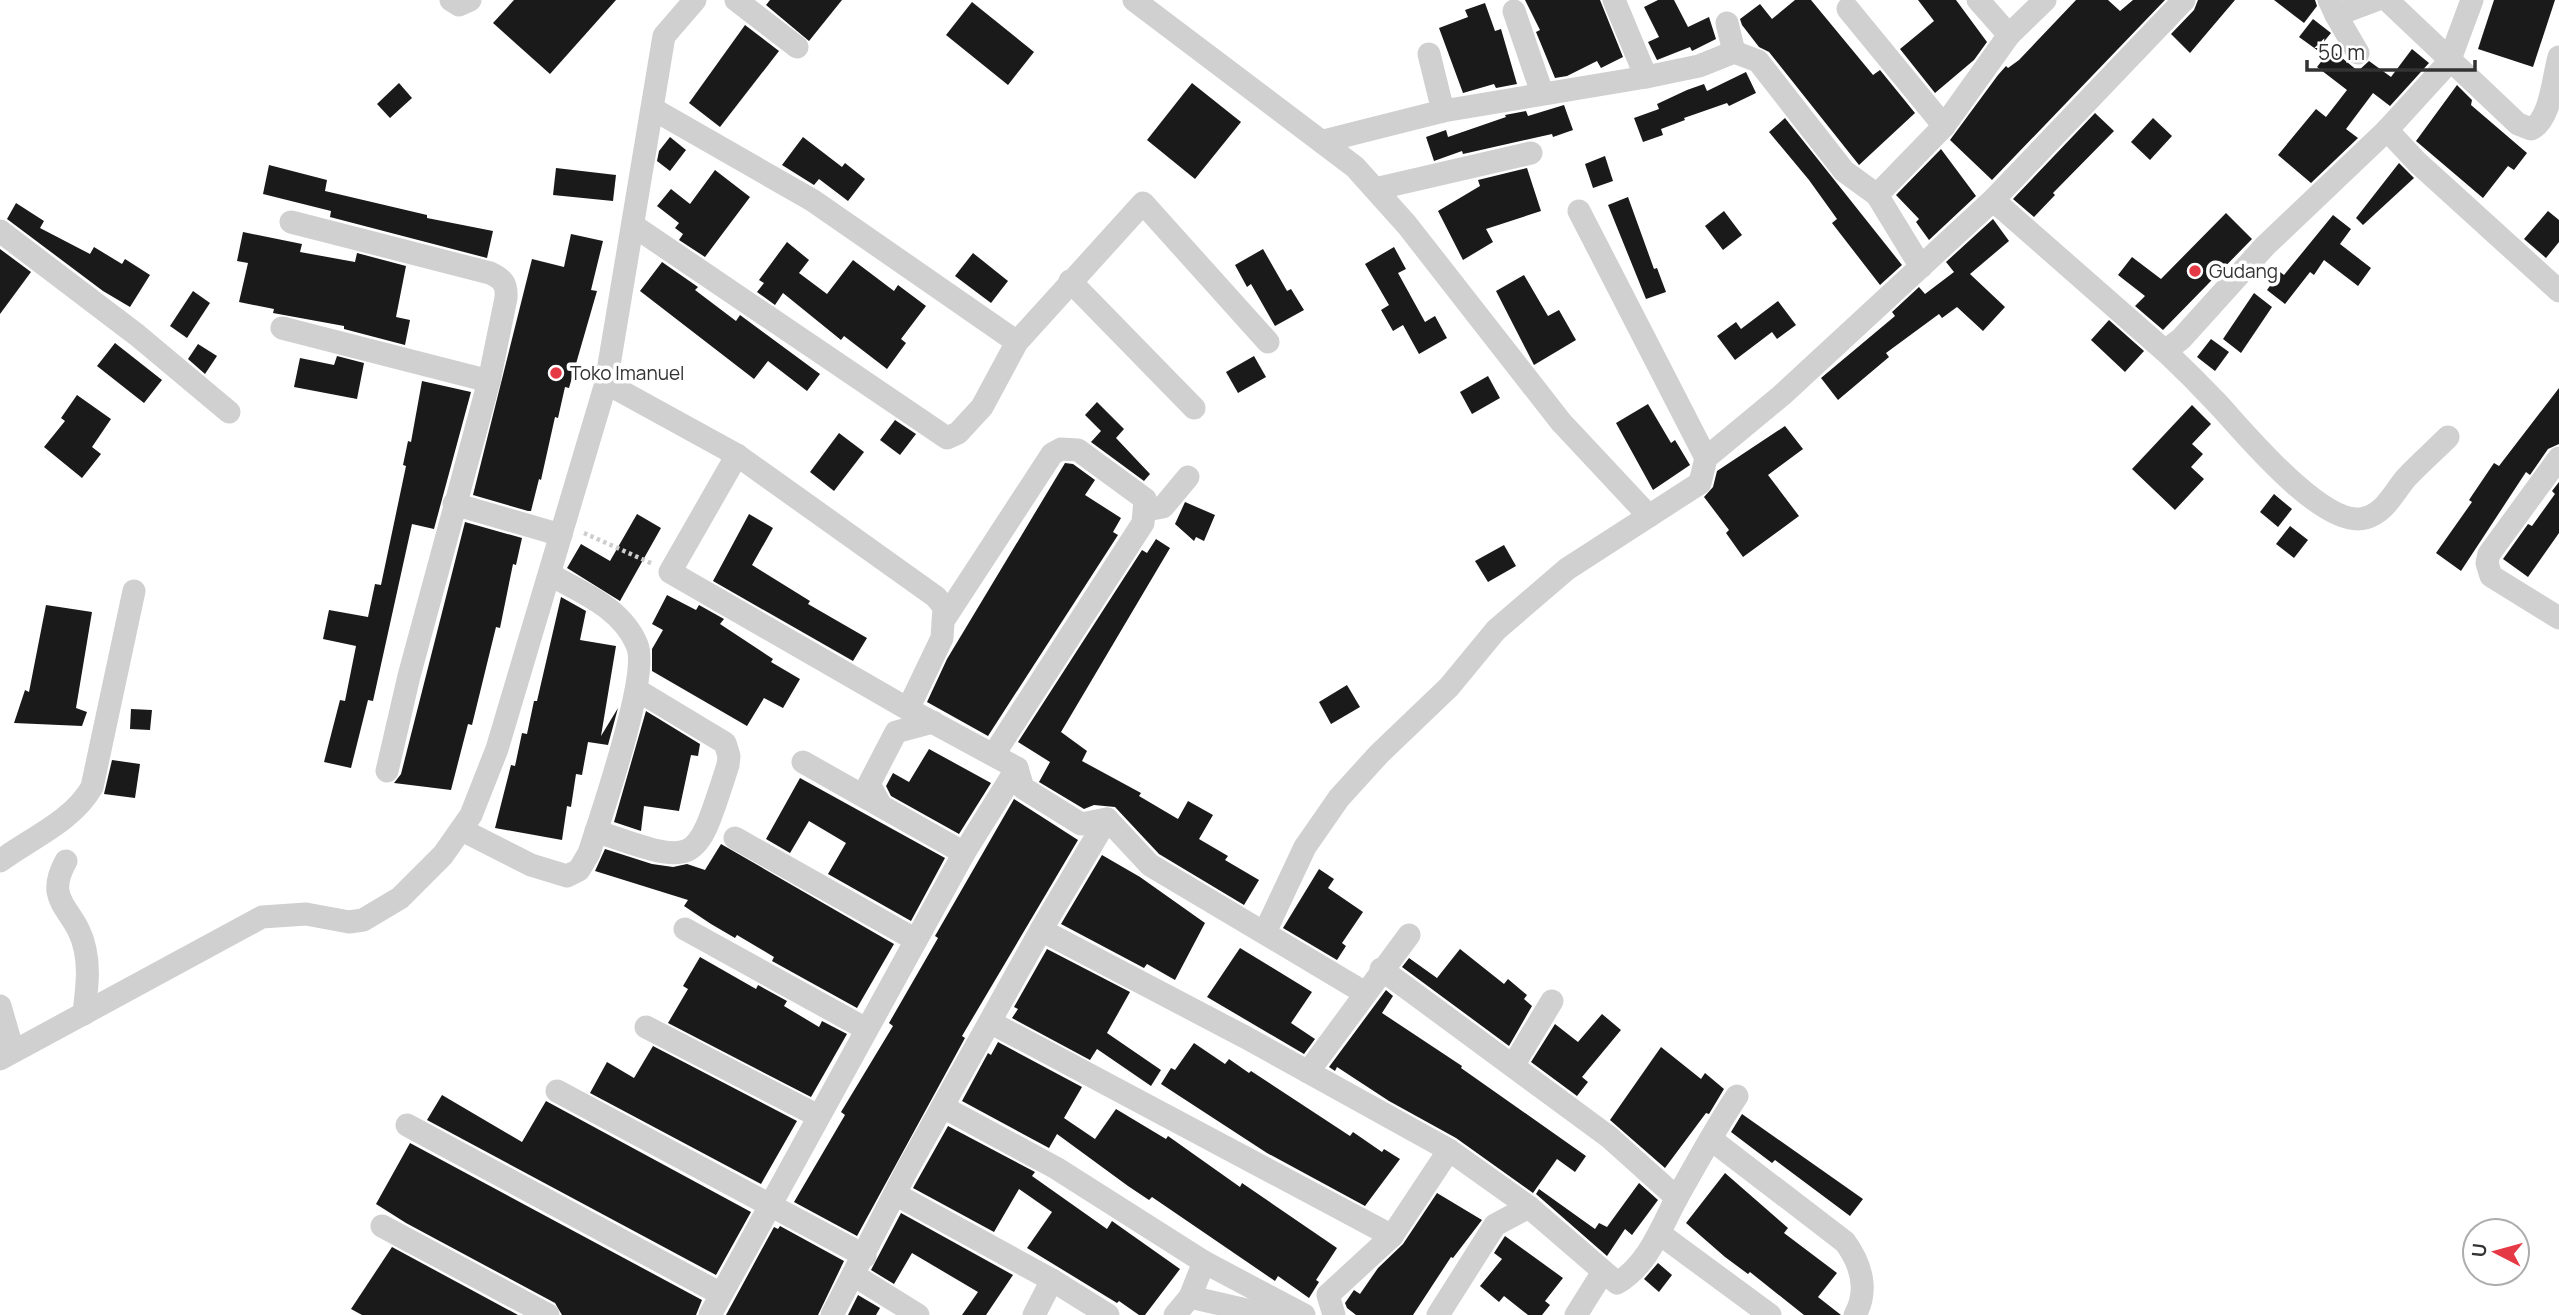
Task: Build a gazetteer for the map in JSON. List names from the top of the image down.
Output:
{
  "places": ["Gudang", "Toko Imanuel"],
  "scale_bar": "50 m",
  "north": "left"
}
